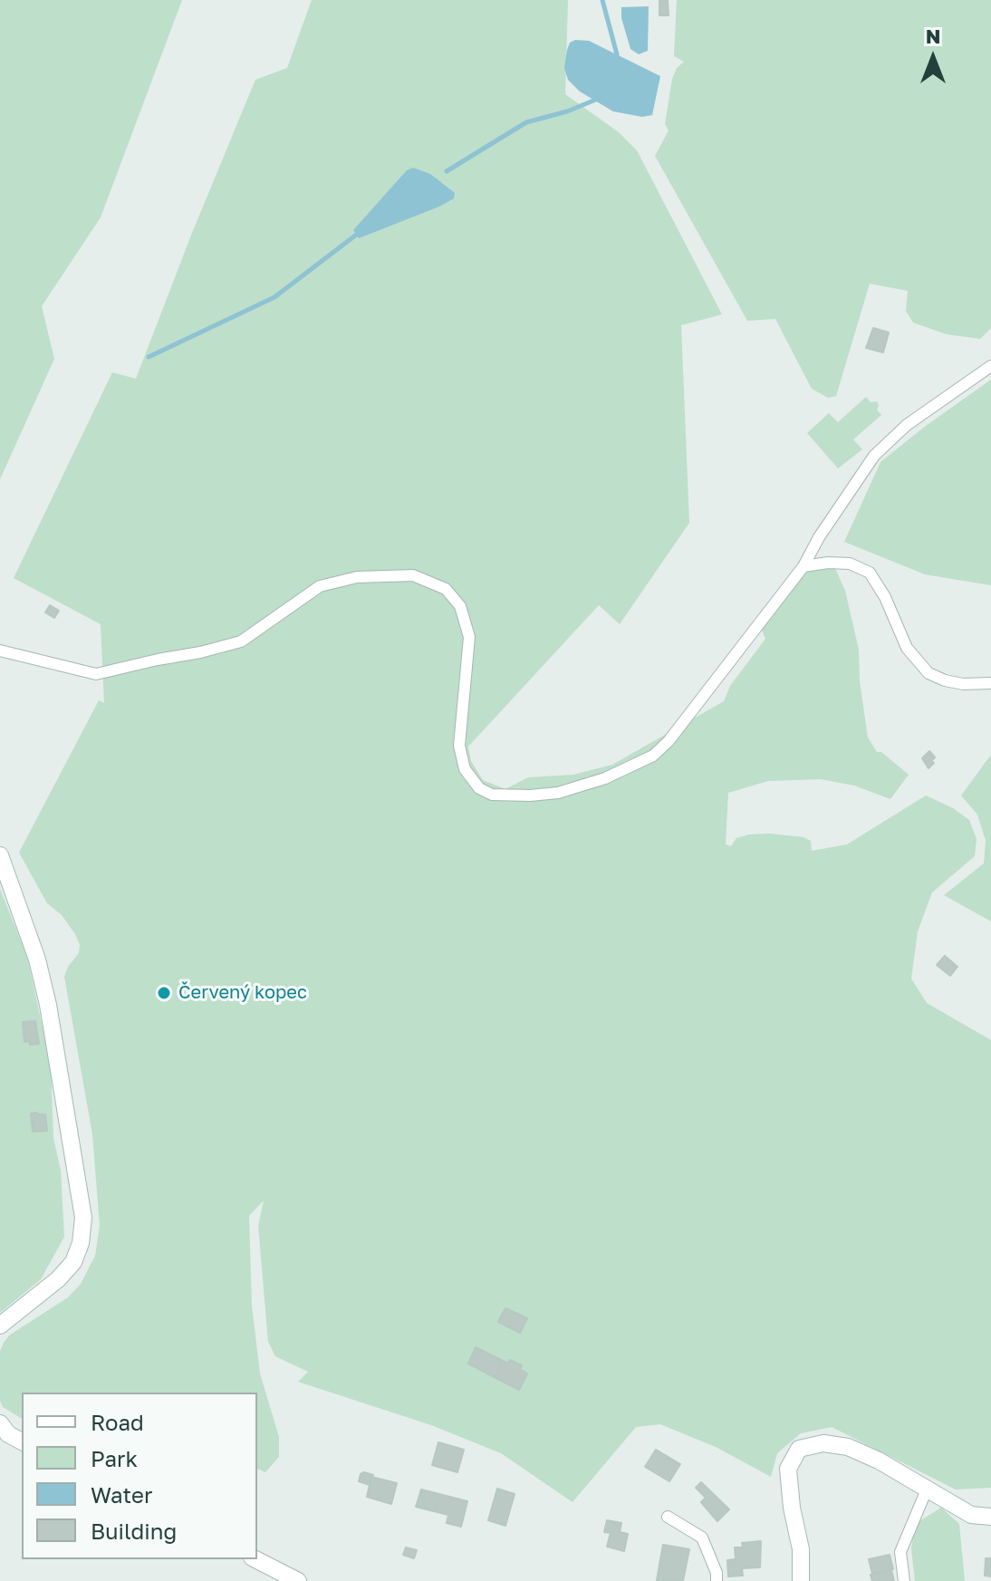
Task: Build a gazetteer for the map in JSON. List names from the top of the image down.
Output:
{
  "places": ["Červený kopec"],
  "legend": [
    "Road",
    "Park",
    "Water",
    "Building"
  ],
  "north": "top"
}
